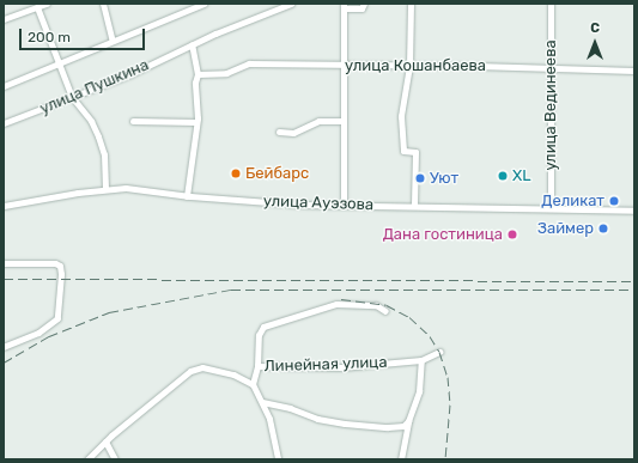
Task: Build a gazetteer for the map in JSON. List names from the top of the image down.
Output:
{
  "streets": {
    "street": [
      "улица Кошанбаева",
      "улица Пушкина",
      "улица Вединеева",
      "улица Ауэзова",
      "Линейная улица"
    ]
  },
  "crossings": [
    ["улица Кошанбаева", "улица Вединеева"],
    ["улица Вединеева", "улица Ауэзова"]
  ],
  "places": [
    "Бейбарс",
    "XL",
    "Уют",
    "Деликат",
    "Займер",
    "Дана гостиница"
  ],
  "scale_bar": "200 m",
  "north": "top"
}
